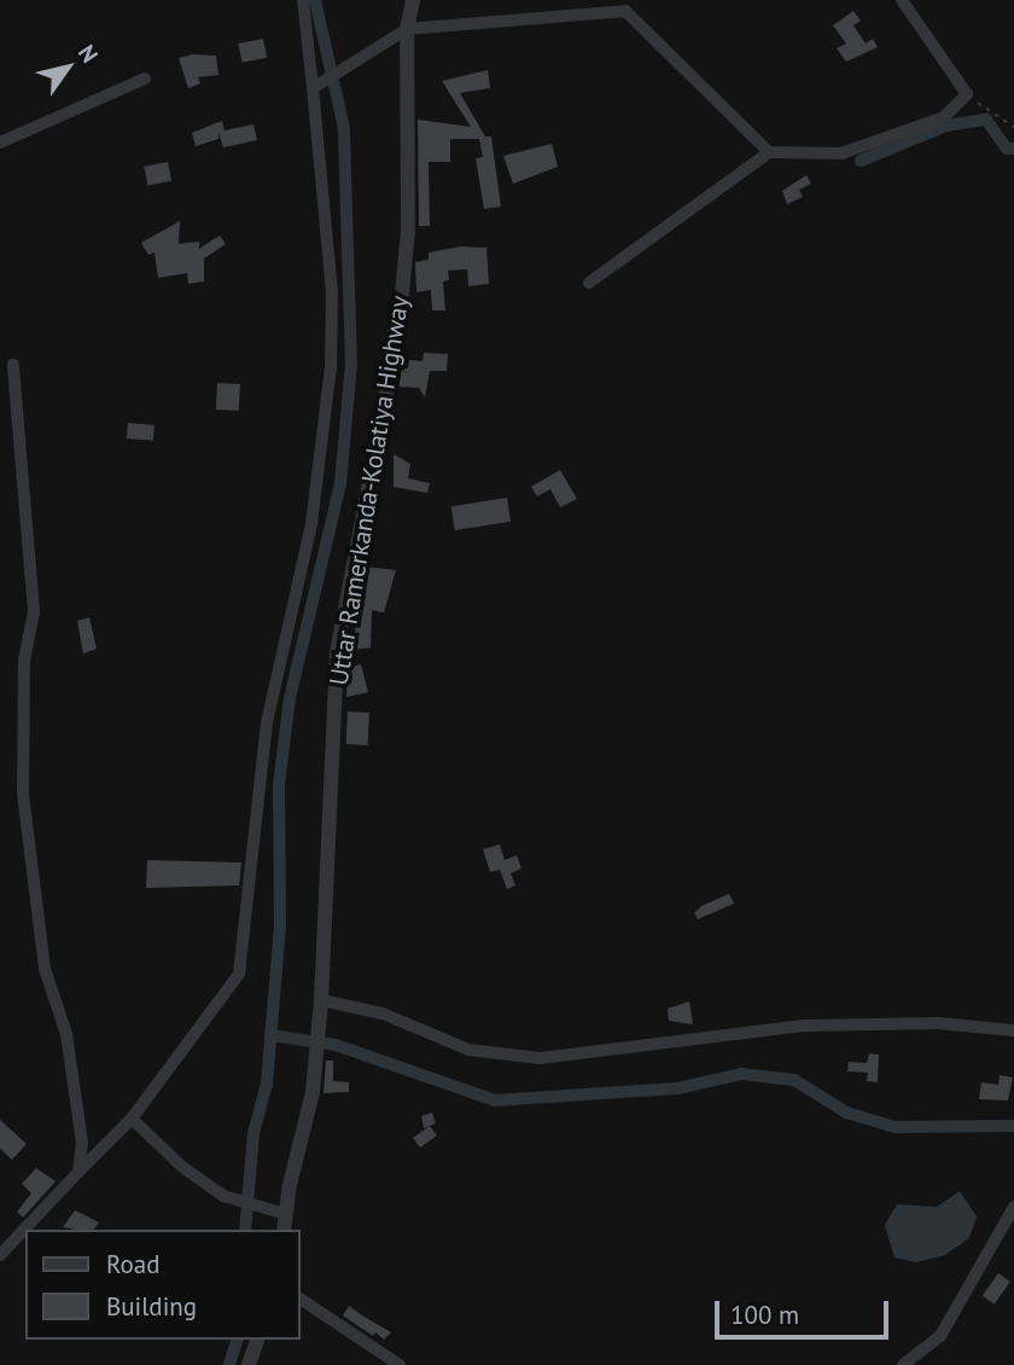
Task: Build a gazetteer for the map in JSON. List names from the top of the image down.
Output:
{
  "streets": {
    "street": ["Uttar Ramerkanda-Kolatiya Highway"]
  },
  "legend": ["Road", "Building"],
  "scale_bar": "100 m",
  "north": "top right"
}
